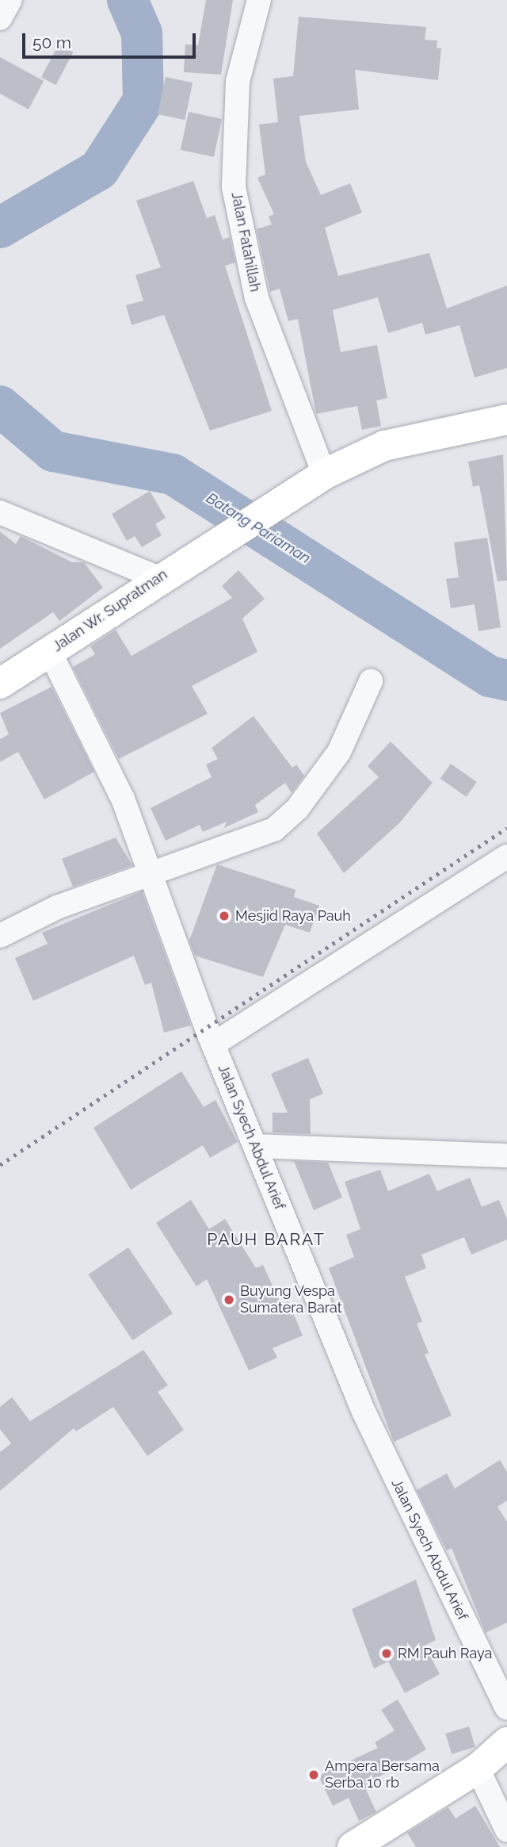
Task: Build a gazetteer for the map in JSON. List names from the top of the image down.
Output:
{
  "streets": {
    "main road": ["Jalan Wr. Supratman"],
    "street": ["Jalan Fatahillah", "Jalan Syech Abdul Arief"]
  },
  "crossings": [
    ["Jalan Fatahillah", "Jalan Wr. Supratman"],
    ["Jalan Wr. Supratman", "Jalan Syech Abdul Arief"]
  ],
  "districts": ["PAUH BARAT"],
  "water": ["Batang Pariaman"],
  "places": [
    "Mesjid Raya Pauh",
    "Buyung Vespa Sumatera Barat",
    "RM Pauh Raya",
    "Ampera Bersama Serba 10 rb"
  ],
  "scale_bar": "50 m"
}
